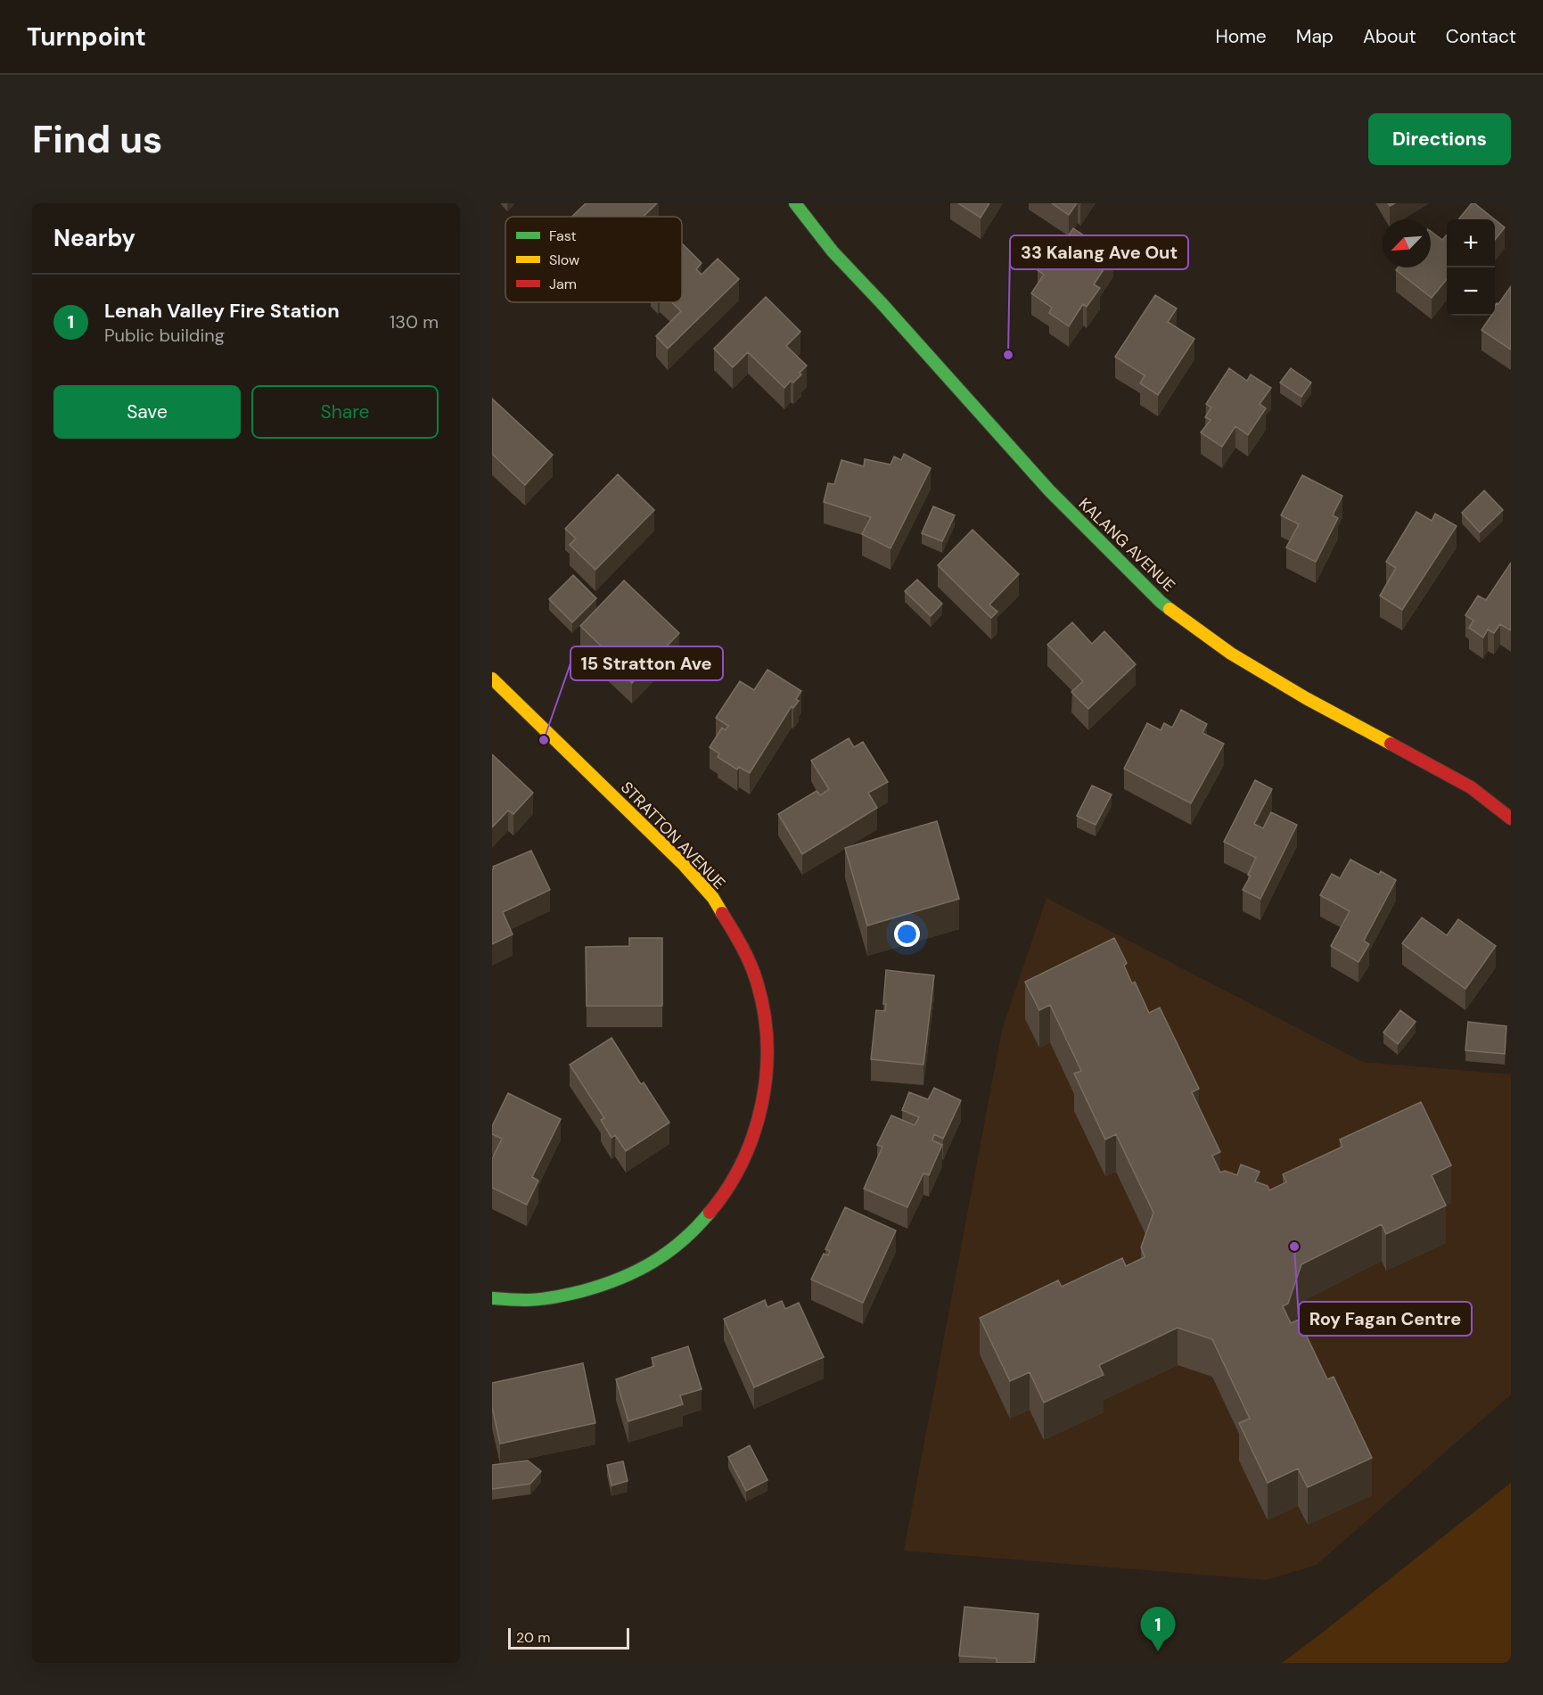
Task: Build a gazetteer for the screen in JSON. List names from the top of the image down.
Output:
{
  "streets": {
    "street": ["KALANG AVENUE", "STRATTON AVENUE"]
  },
  "places": ["33 Kalang Ave Out", "15 Stratton Ave", "Roy Fagan Centre"],
  "legend": ["Fast", "Slow", "Jam"],
  "scale_bar": "20 m",
  "north": "bottom left",
  "page": {
    "header": "Turnpoint",
    "nav": [
      "Home",
      "Map",
      "About",
      "Contact"
    ],
    "buttons": [
      "Directions",
      ["Save", "Share"]
    ],
    "title": "Find us",
    "heading": "Nearby",
    "map_buttons": ["+", "−"],
    "list": [
      {
        "mark": "1",
        "name": "Lenah Valley Fire Station",
        "note": "Public building",
        "value": "130 m"
      }
    ],
    "pins": "1",
    "scale": "20 m"
  }
}
